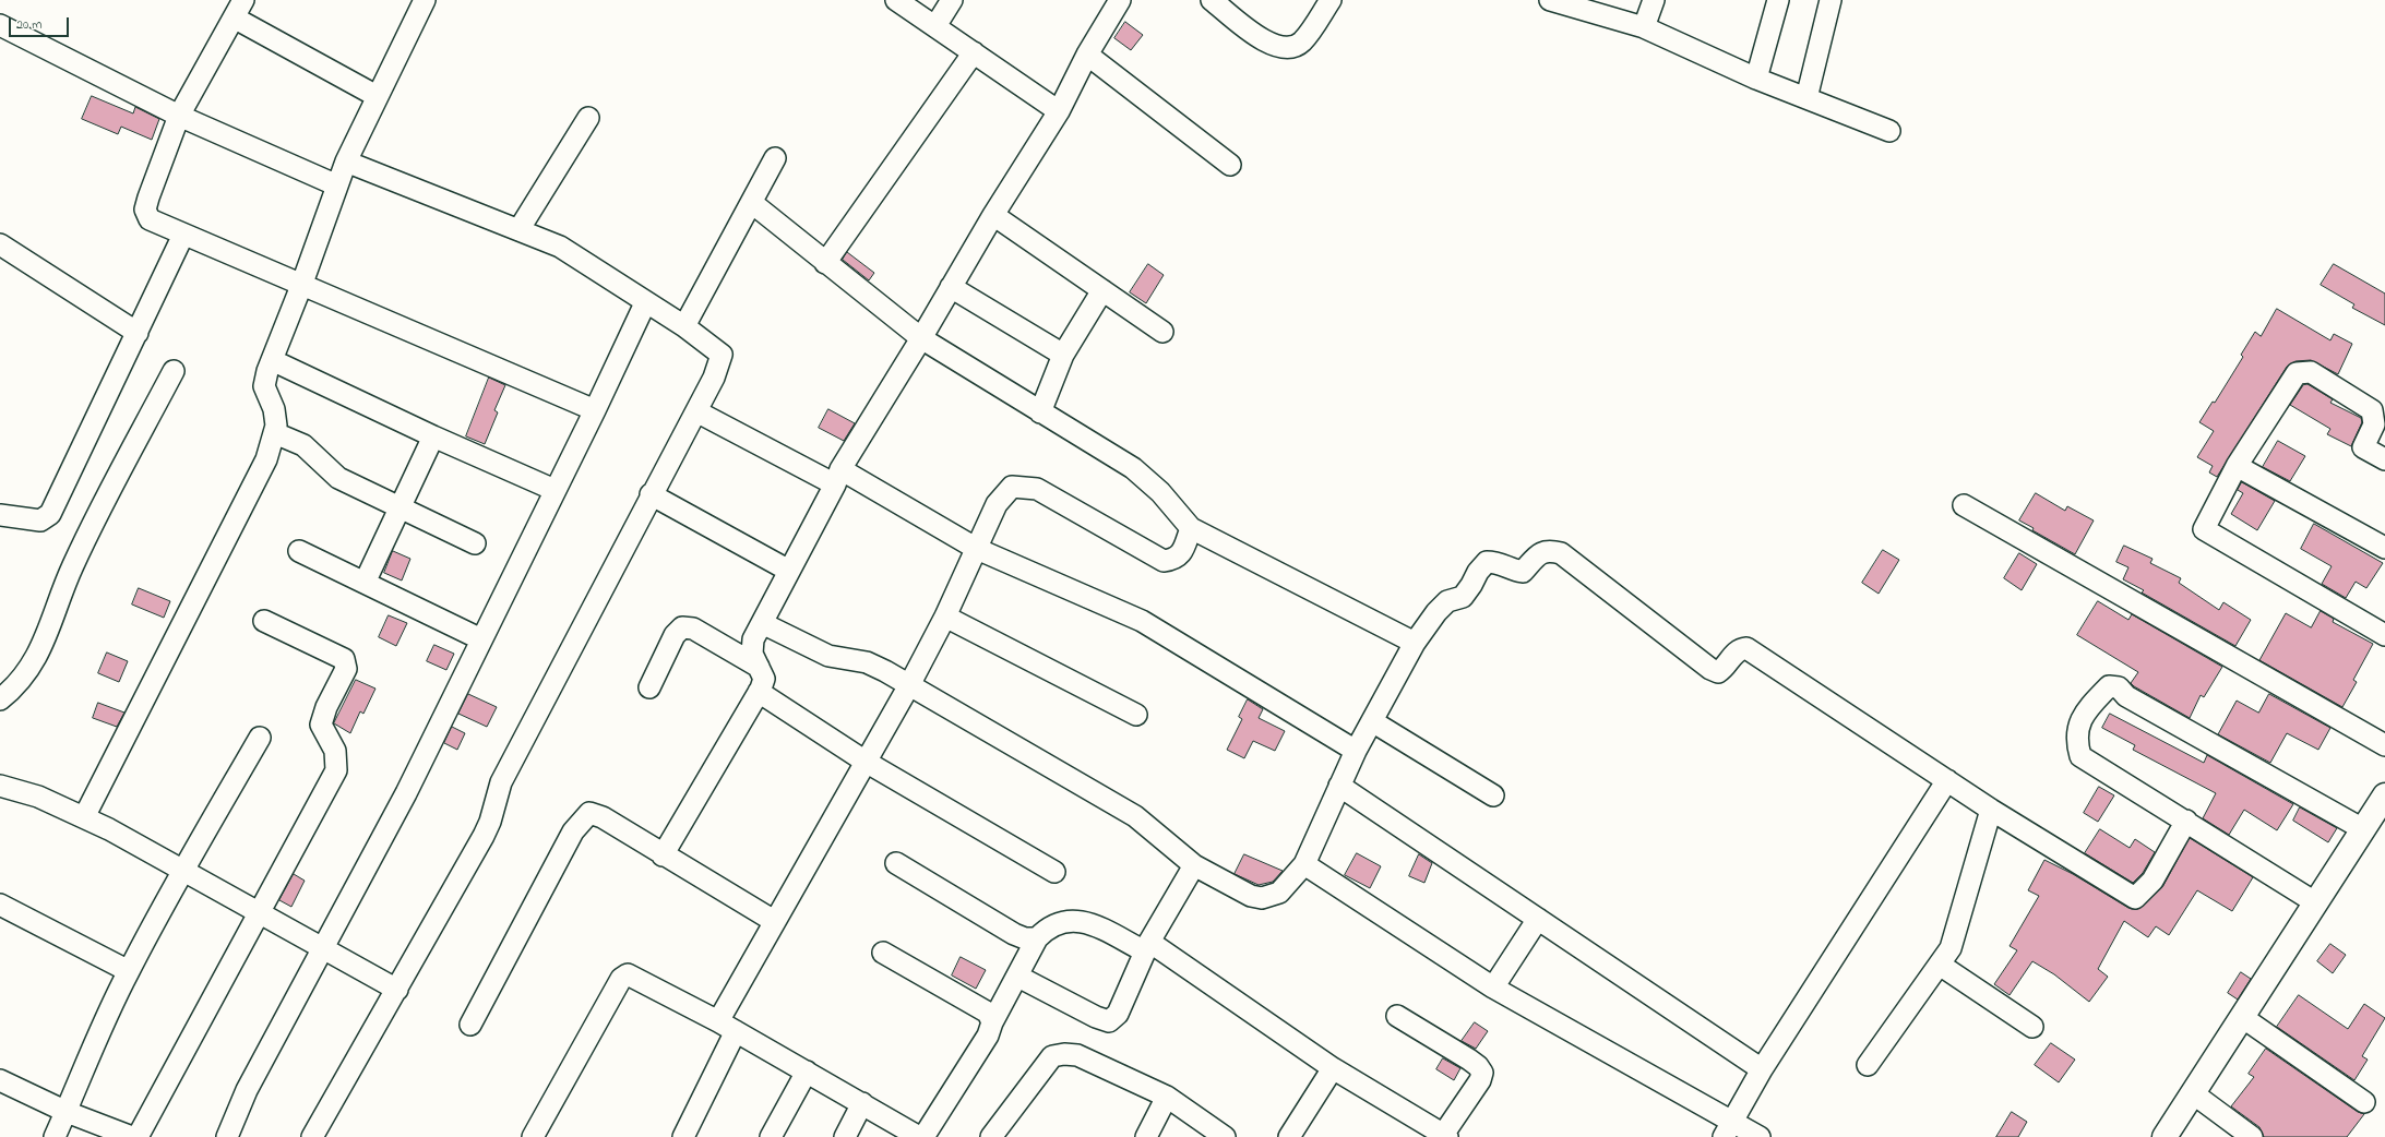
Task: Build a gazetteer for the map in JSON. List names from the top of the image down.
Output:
{
  "scale_bar": "20 m"
}
